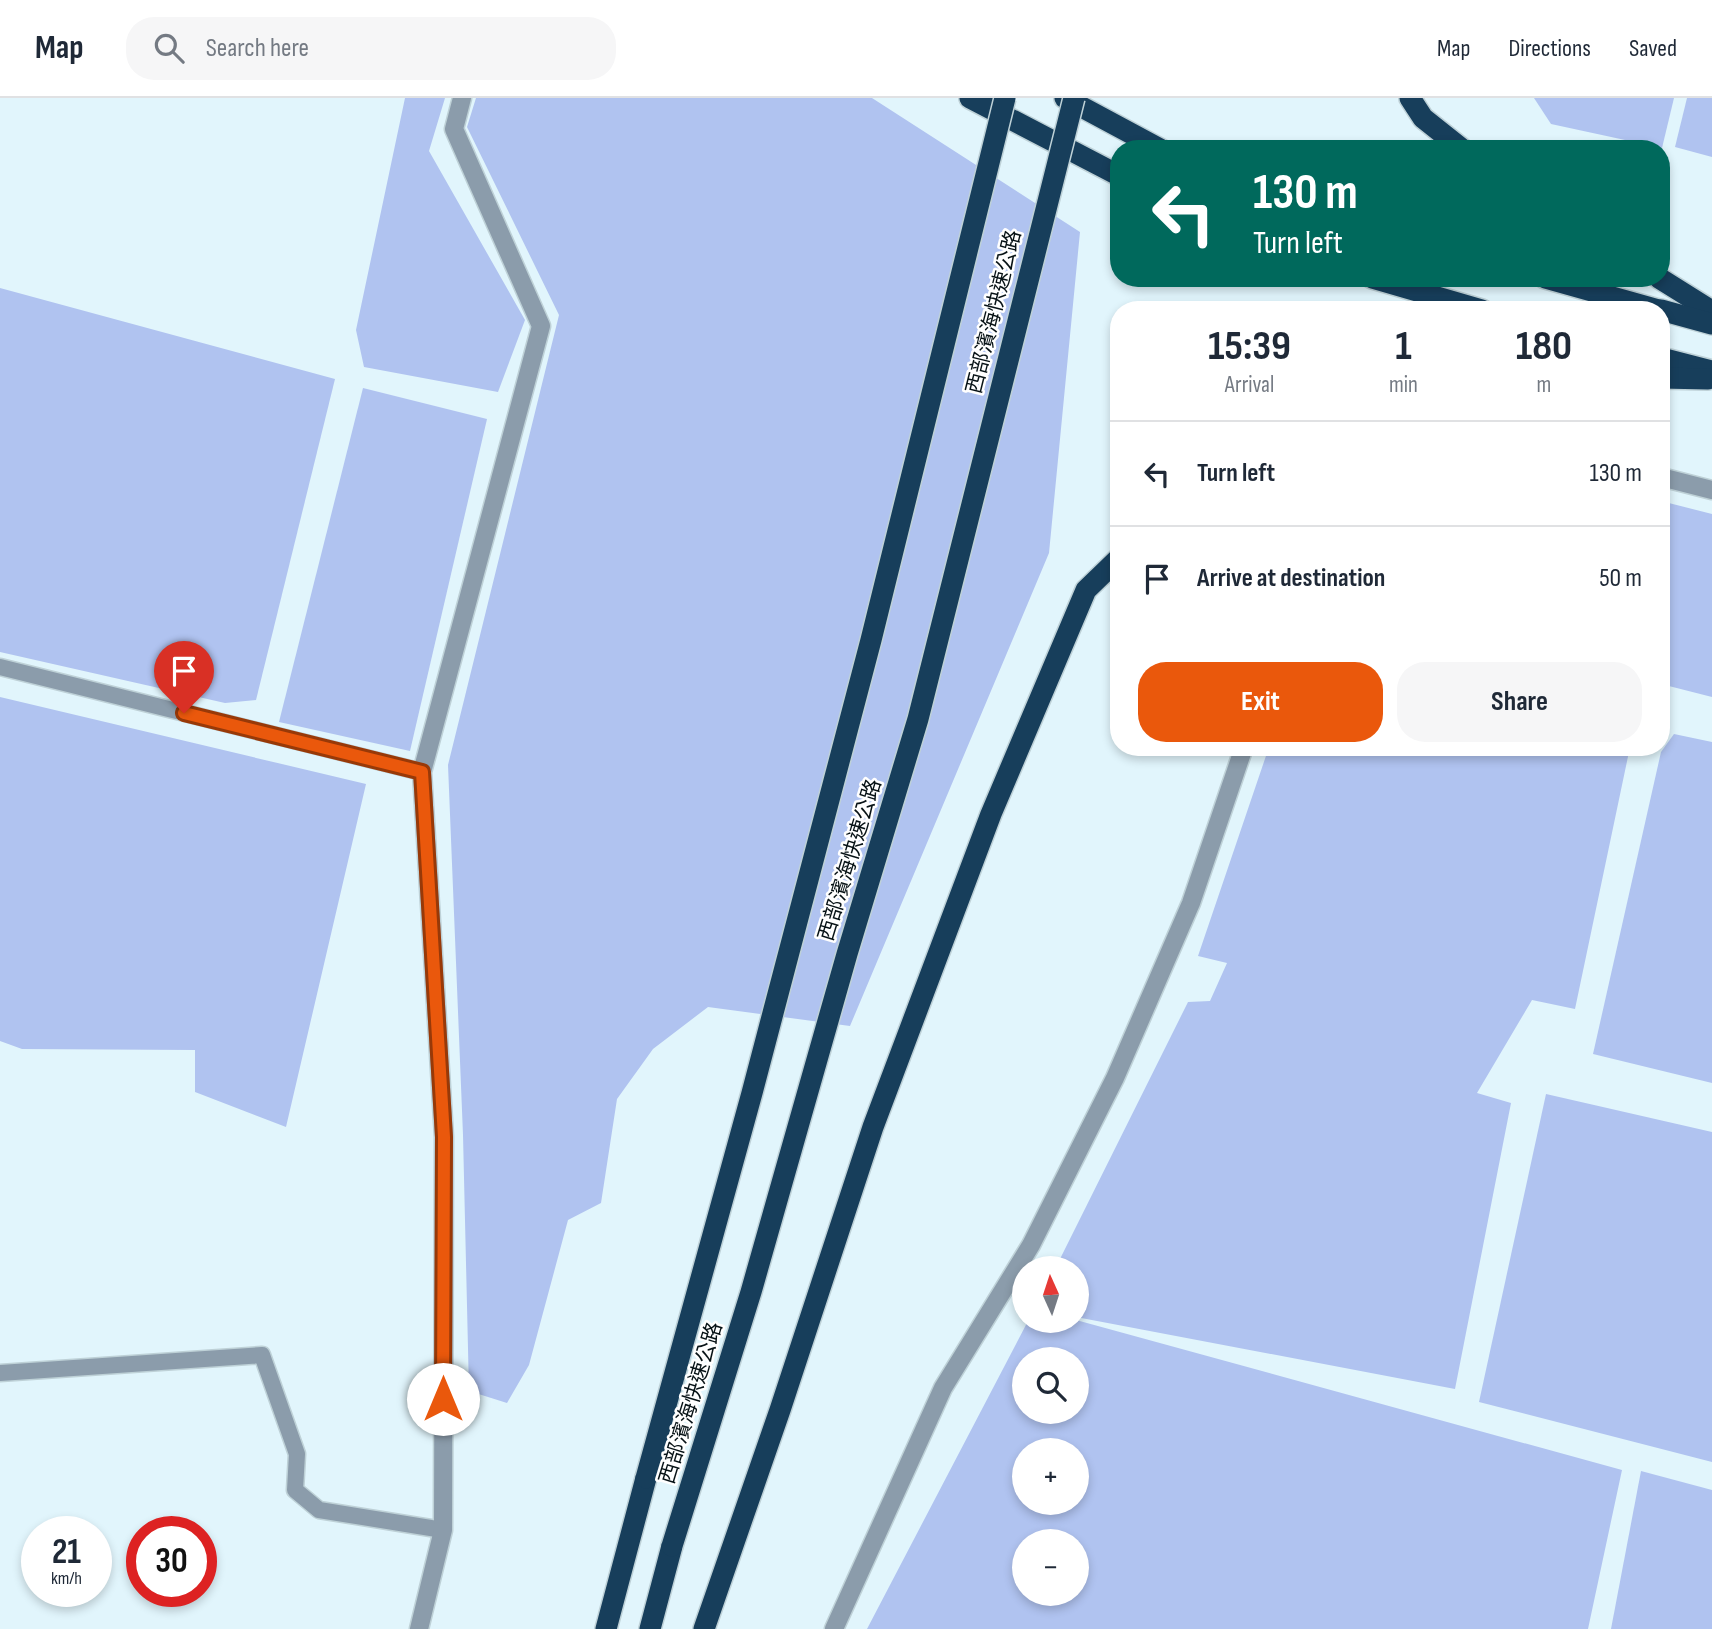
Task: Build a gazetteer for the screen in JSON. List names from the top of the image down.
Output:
{
  "streets": {
    "highway": ["西部濱海快速公路"]
  },
  "north": "top",
  "page": {
    "header": "Map",
    "search": "Search here",
    "nav": ["Map", "Directions", "Saved"],
    "turn": ["130 m", "Turn left"],
    "eta": [
      "15:39",
      "Arrival",
      "1",
      "min",
      "180",
      "m"
    ],
    "list": [
      {
        "name": "Turn left",
        "value": "130 m"
      },
      {
        "name": "Arrive at destination",
        "value": "50 m"
      }
    ],
    "buttons": ["Exit", "Share"],
    "map_buttons": ["+", "−"],
    "speed": "21 km/h",
    "limit": "30"
  }
}
